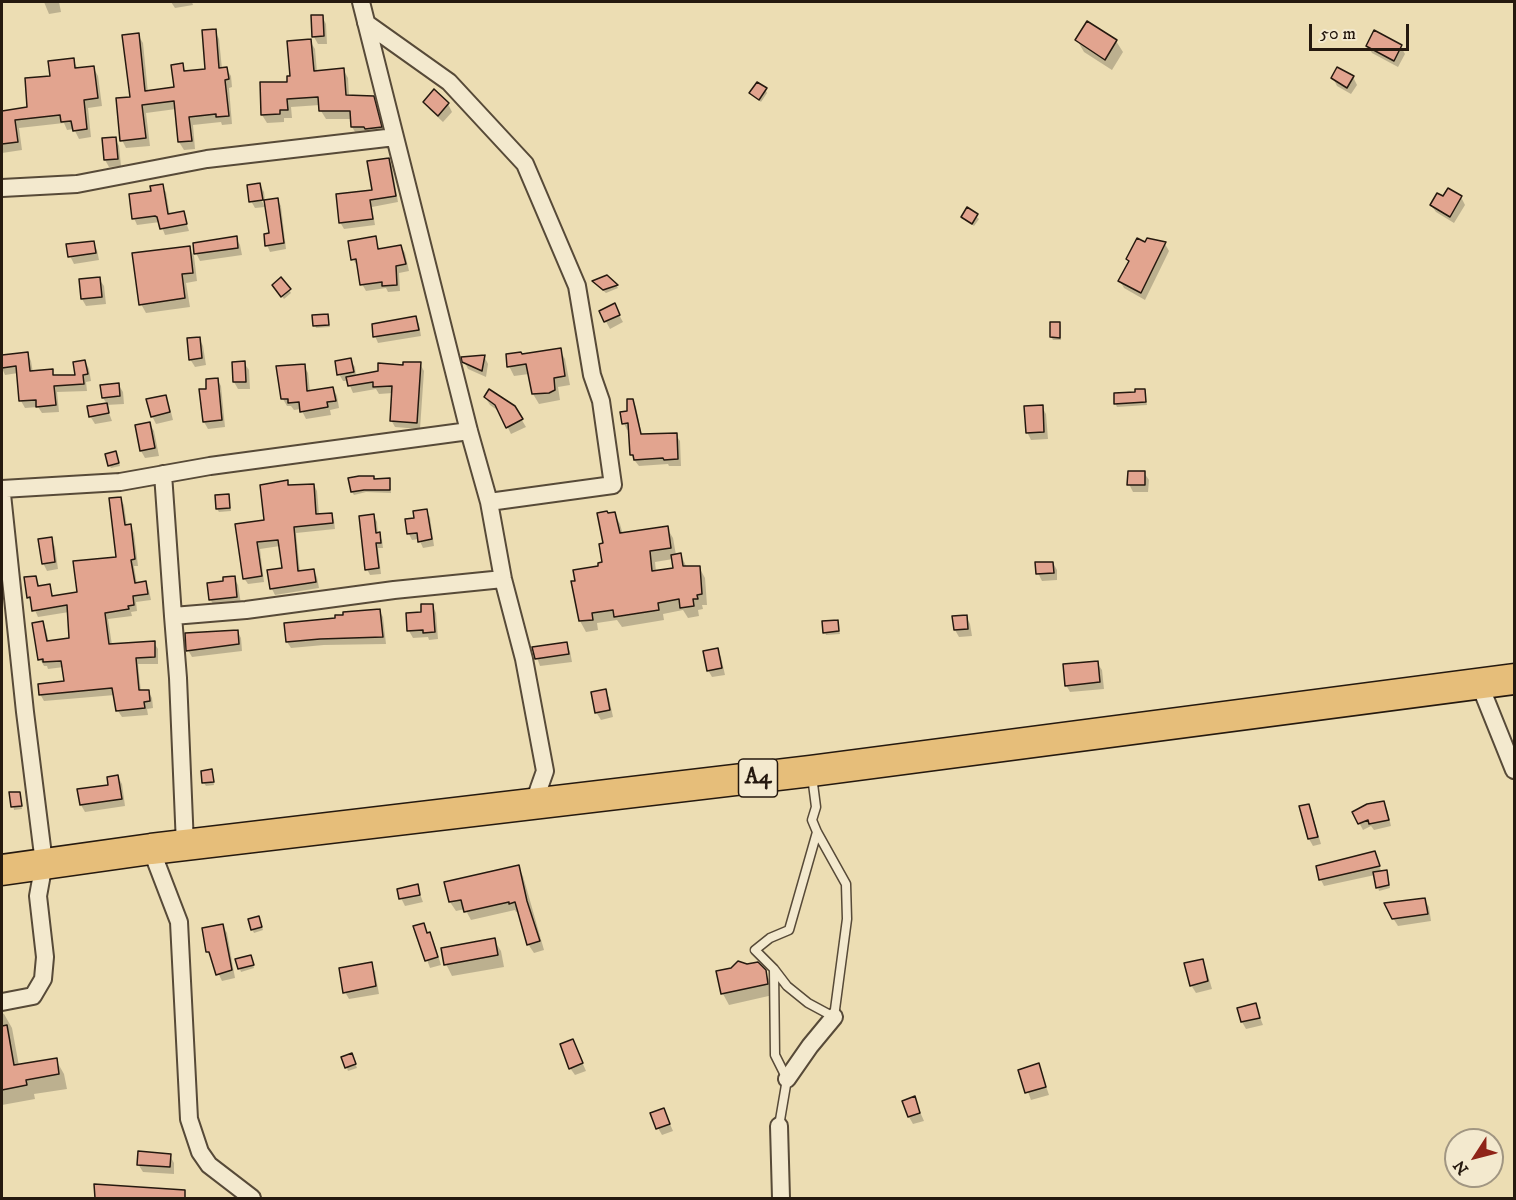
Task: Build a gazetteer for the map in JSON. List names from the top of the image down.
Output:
{
  "streets": {
    "highway": ["A4"]
  },
  "scale_bar": "50 m",
  "north": "bottom left"
}
